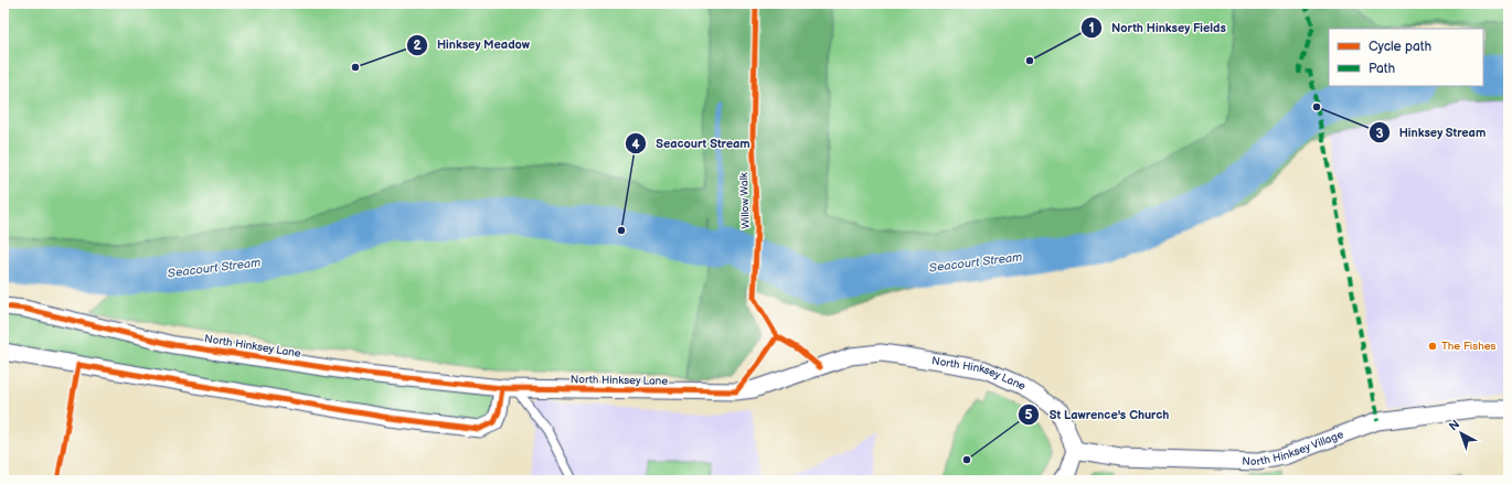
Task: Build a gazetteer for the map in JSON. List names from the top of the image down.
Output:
{
  "streets": {
    "street": ["North Hinksey Lane", "North Hinksey Village"],
    "cycle path": ["Willow Walk"]
  },
  "crossings": [
    ["North Hinksey Lane", "North Hinksey Village"]
  ],
  "water": ["Seacourt Stream"],
  "places": [
    "North Hinksey Fields",
    "Hinksey Meadow",
    "Hinksey Stream",
    "Seacourt Stream",
    "The Fishes",
    "St Lawrence's Church"
  ],
  "legend": ["Cycle path", "Path"],
  "north": "top left"
}
